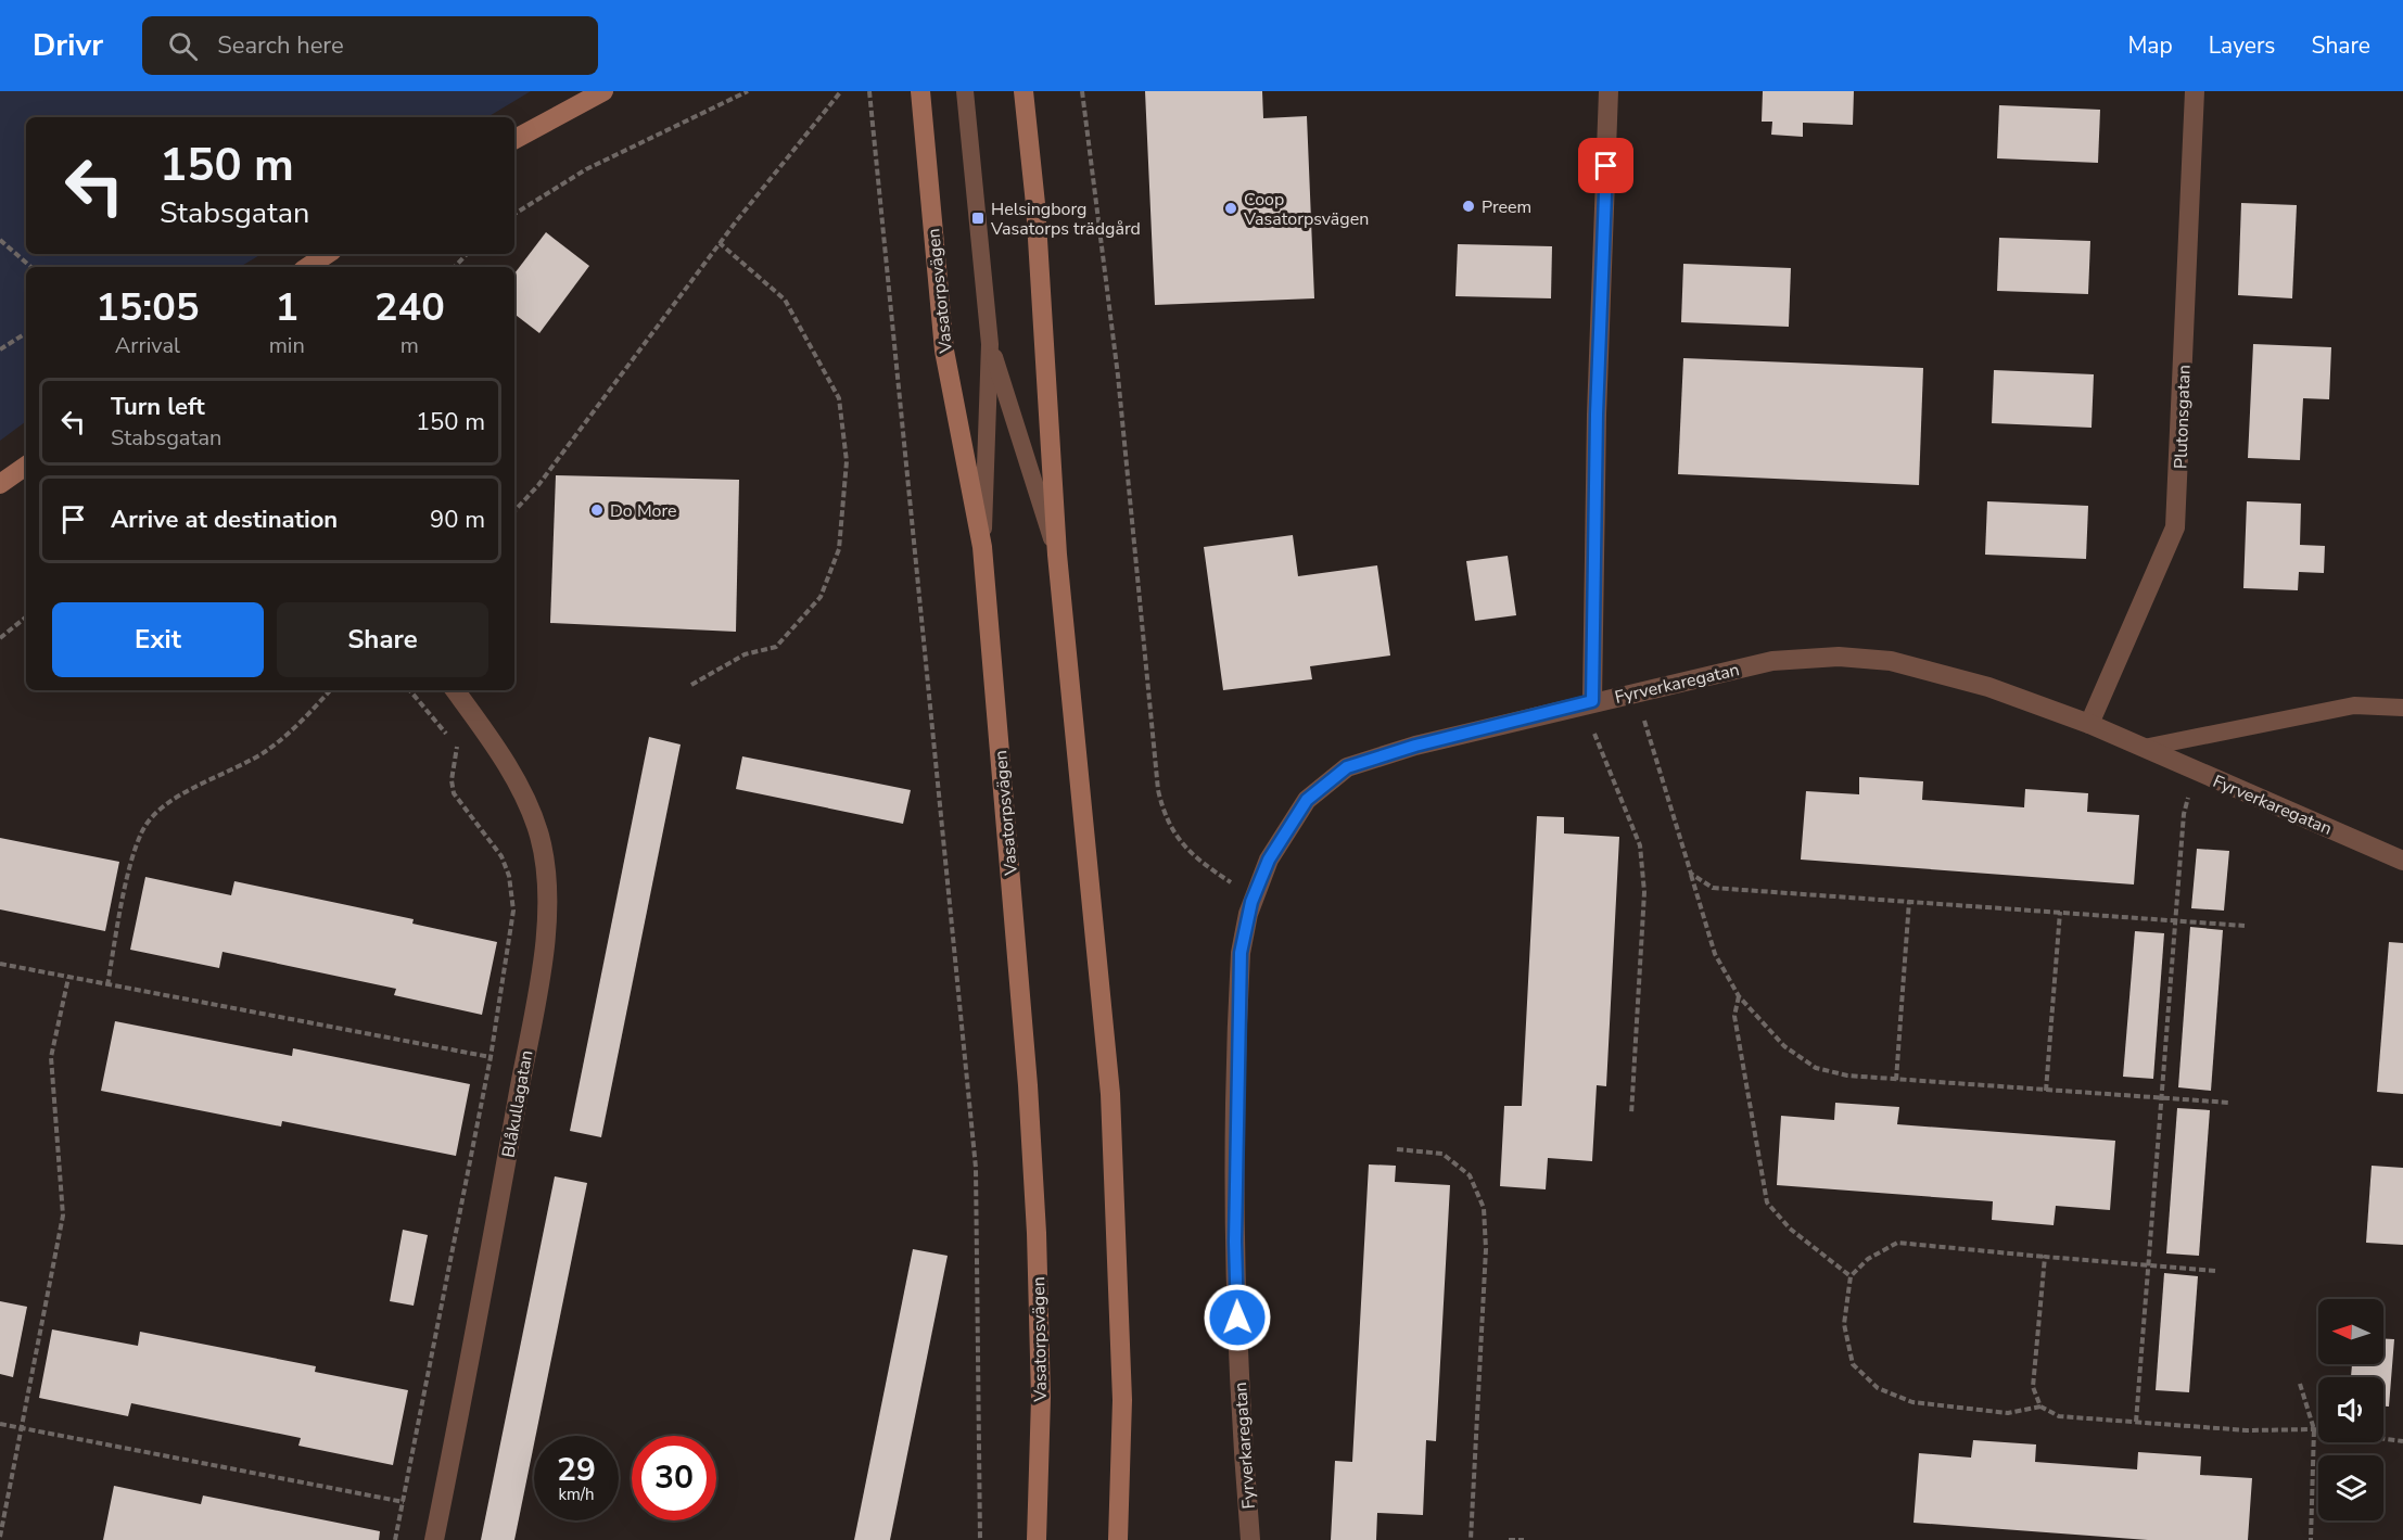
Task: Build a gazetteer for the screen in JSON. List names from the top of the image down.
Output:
{
  "streets": {
    "main road": ["Vasatorpsvägen"],
    "street": ["Plutonsgatan", "Fyrverkaregatan", "Blåkullagatan"]
  },
  "crossings": [
    ["Plutonsgatan", "Fyrverkaregatan"]
  ],
  "places": {
    "other": ["Preem", "Coop Vasatorpsvägen", "Do More"],
    "transit": ["Helsingborg Vasatorps trädgård"]
  },
  "north": "left",
  "page": {
    "header": "Drivr",
    "search": "Search here",
    "nav": ["Map", "Layers", "Share"],
    "turn": ["150 m", "Stabsgatan"],
    "eta": [
      "15:05",
      "Arrival",
      "1",
      "min",
      "240",
      "m"
    ],
    "list": [
      {
        "name": "Turn left",
        "note": "Stabsgatan",
        "value": "150 m"
      },
      {
        "name": "Arrive at destination",
        "value": "90 m"
      }
    ],
    "buttons": ["Exit", "Share"],
    "speed": "29 km/h",
    "limit": "30"
  }
}
